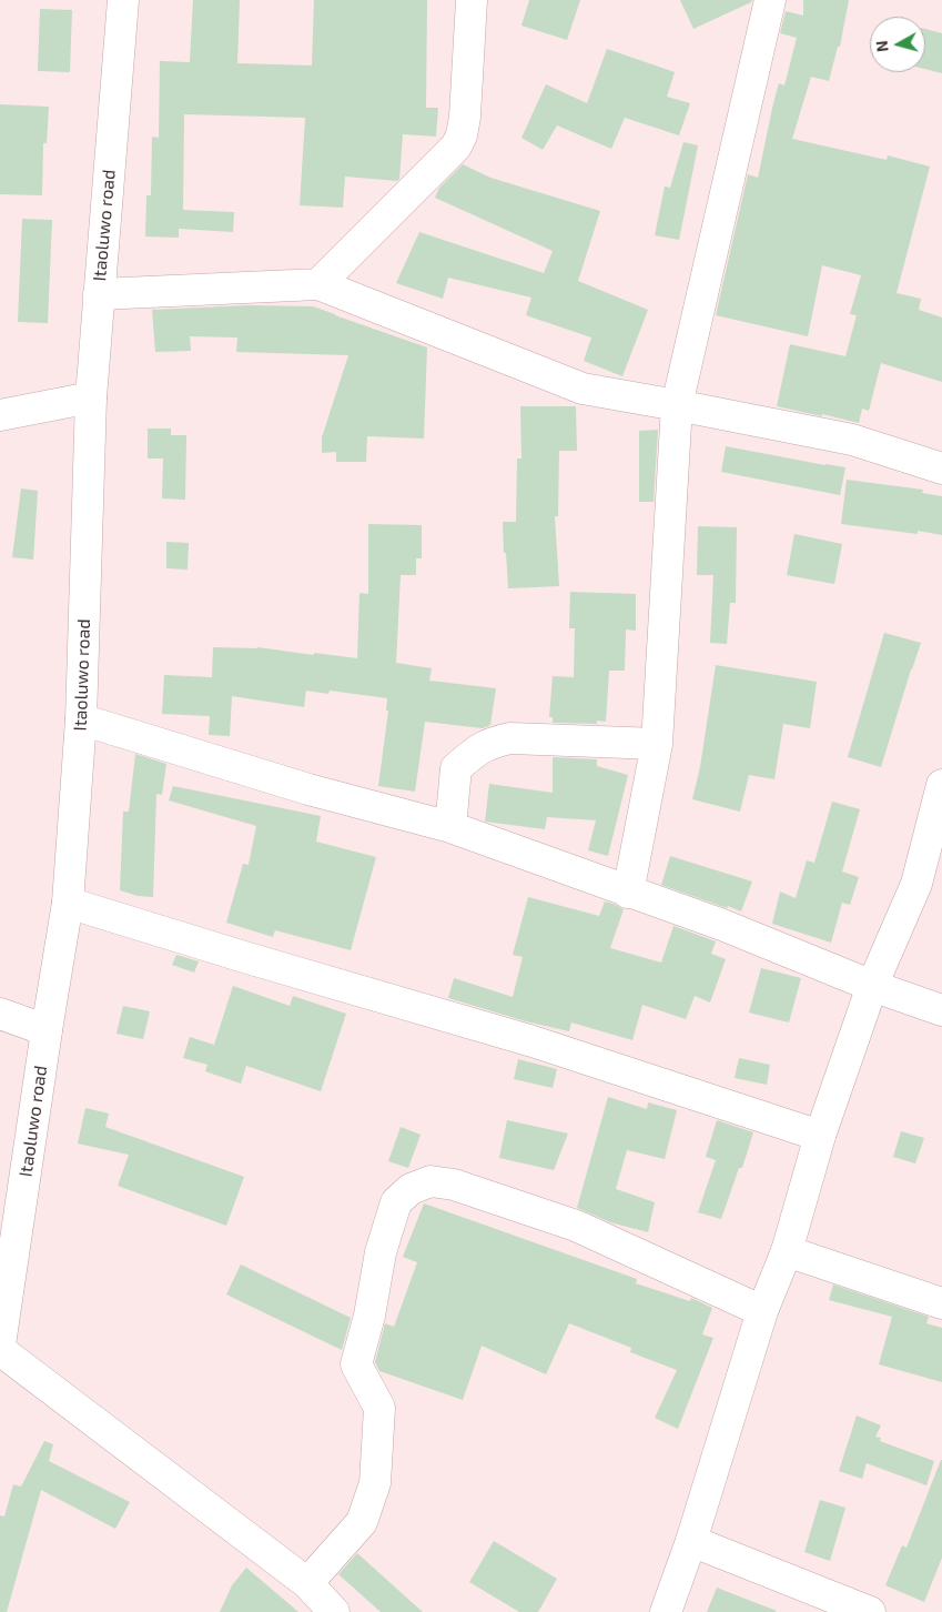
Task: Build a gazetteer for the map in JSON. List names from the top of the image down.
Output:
{
  "streets": {
    "street": ["Itaoluwo road"]
  },
  "north": "left"
}
